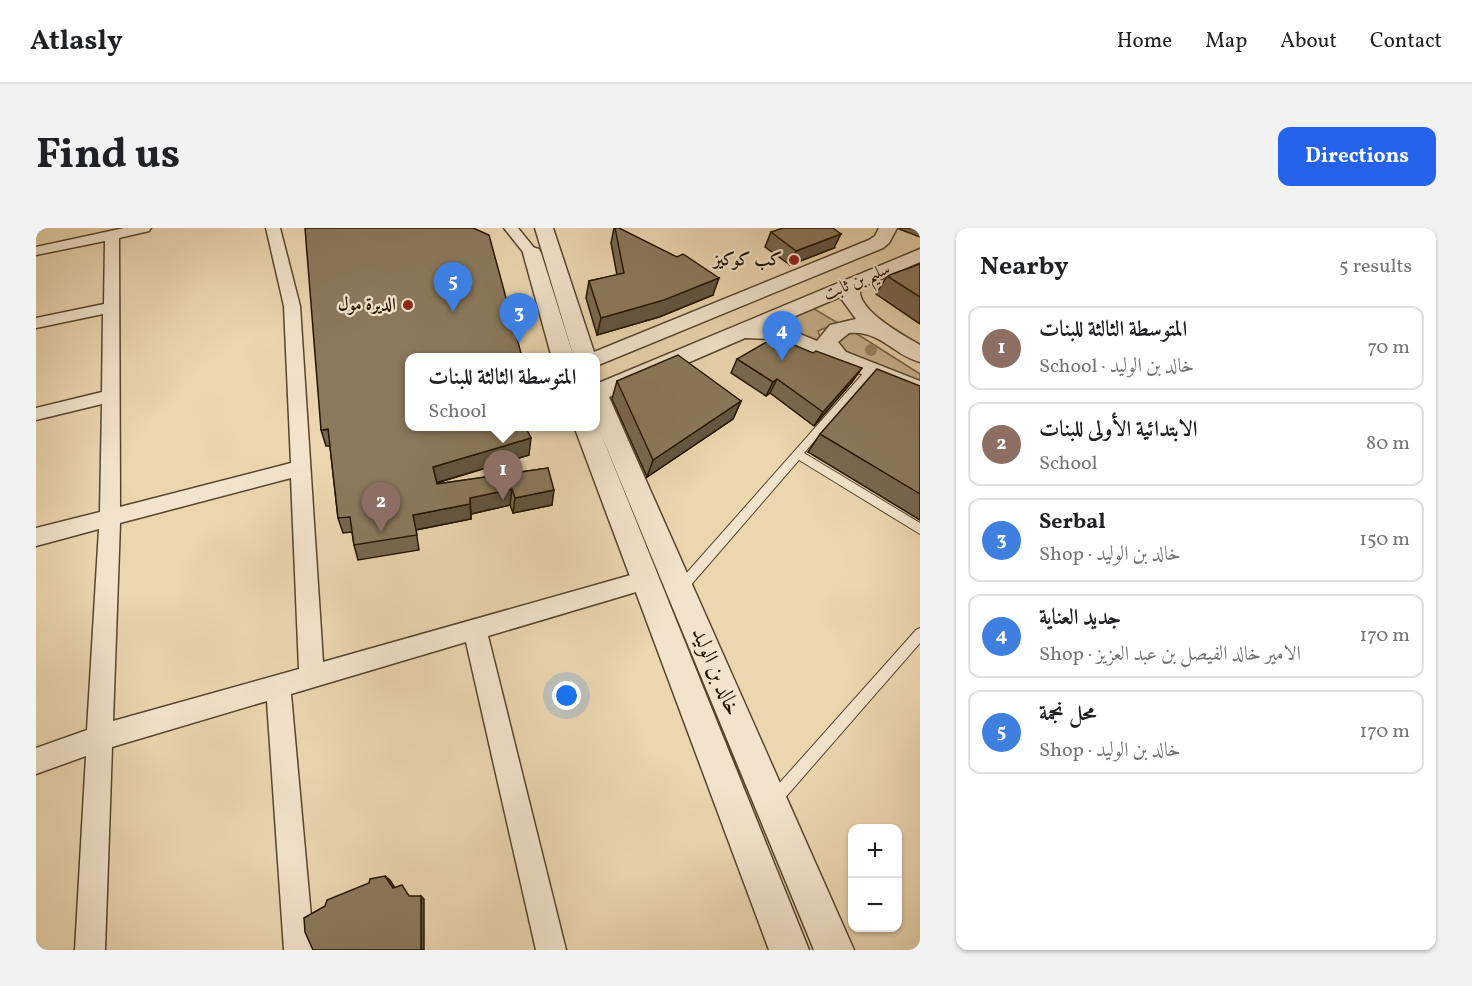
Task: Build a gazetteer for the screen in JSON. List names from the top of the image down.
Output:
{
  "streets": {
    "street": ["سليم بن ثابت", "خالد بن الوليد"]
  },
  "places": ["كب كوكيز", "الديرة مول"],
  "page": {
    "header": "Atlasly",
    "nav": [
      "Home",
      "Map",
      "About",
      "Contact"
    ],
    "title": "Find us",
    "buttons": "Directions",
    "heading": ["Nearby", "5 results"],
    "pins": [
      "5",
      "3",
      "4",
      "1",
      "2"
    ],
    "list": [
      {
        "mark": "1",
        "name": "المتوسطة الثالثة للبنات",
        "note": "School · خالد بن الوليد",
        "value": "70 m"
      },
      {
        "mark": "2",
        "name": "الابتدائية الأولى للبنات",
        "note": "School",
        "value": "80 m"
      },
      {
        "mark": "3",
        "name": "Serbal",
        "note": "Shop · خالد بن الوليد",
        "value": "150 m"
      },
      {
        "mark": "4",
        "name": "جديد العناية",
        "note": "Shop · الامير خالد الفيصل بن عبد العزيز",
        "value": "170 m"
      },
      {
        "mark": "5",
        "name": "محل نجمة",
        "note": "Shop · خالد بن الوليد",
        "value": "170 m"
      }
    ],
    "popup": ["المتوسطة الثالثة للبنات", "School"],
    "map_buttons": ["+", "−"]
  }
}
